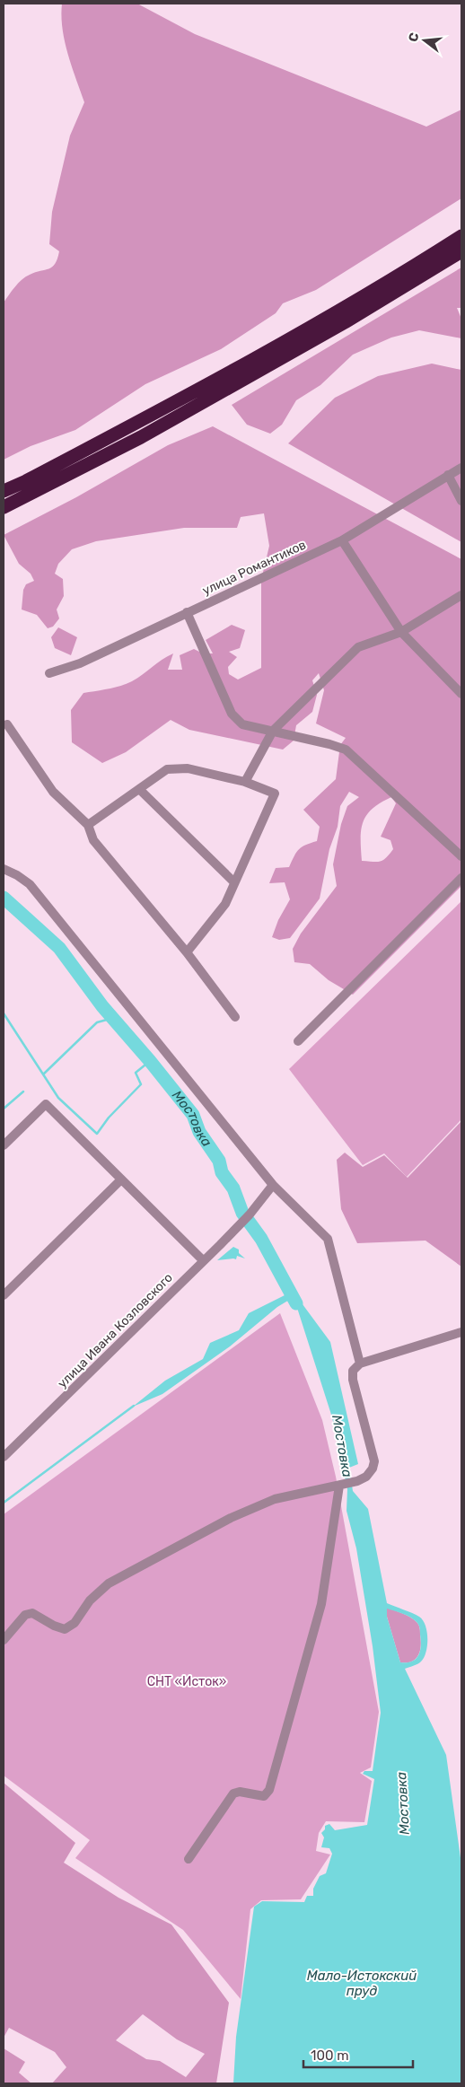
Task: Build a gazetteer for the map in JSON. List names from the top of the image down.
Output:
{
  "streets": {
    "street": ["улица Романтиков", "улица Ивана Козловского"]
  },
  "water": ["Мостовка", "Мало-Истокский пруд"],
  "parks": ["СНТ «Исток»"],
  "scale_bar": "100 m",
  "north": "left"
}
